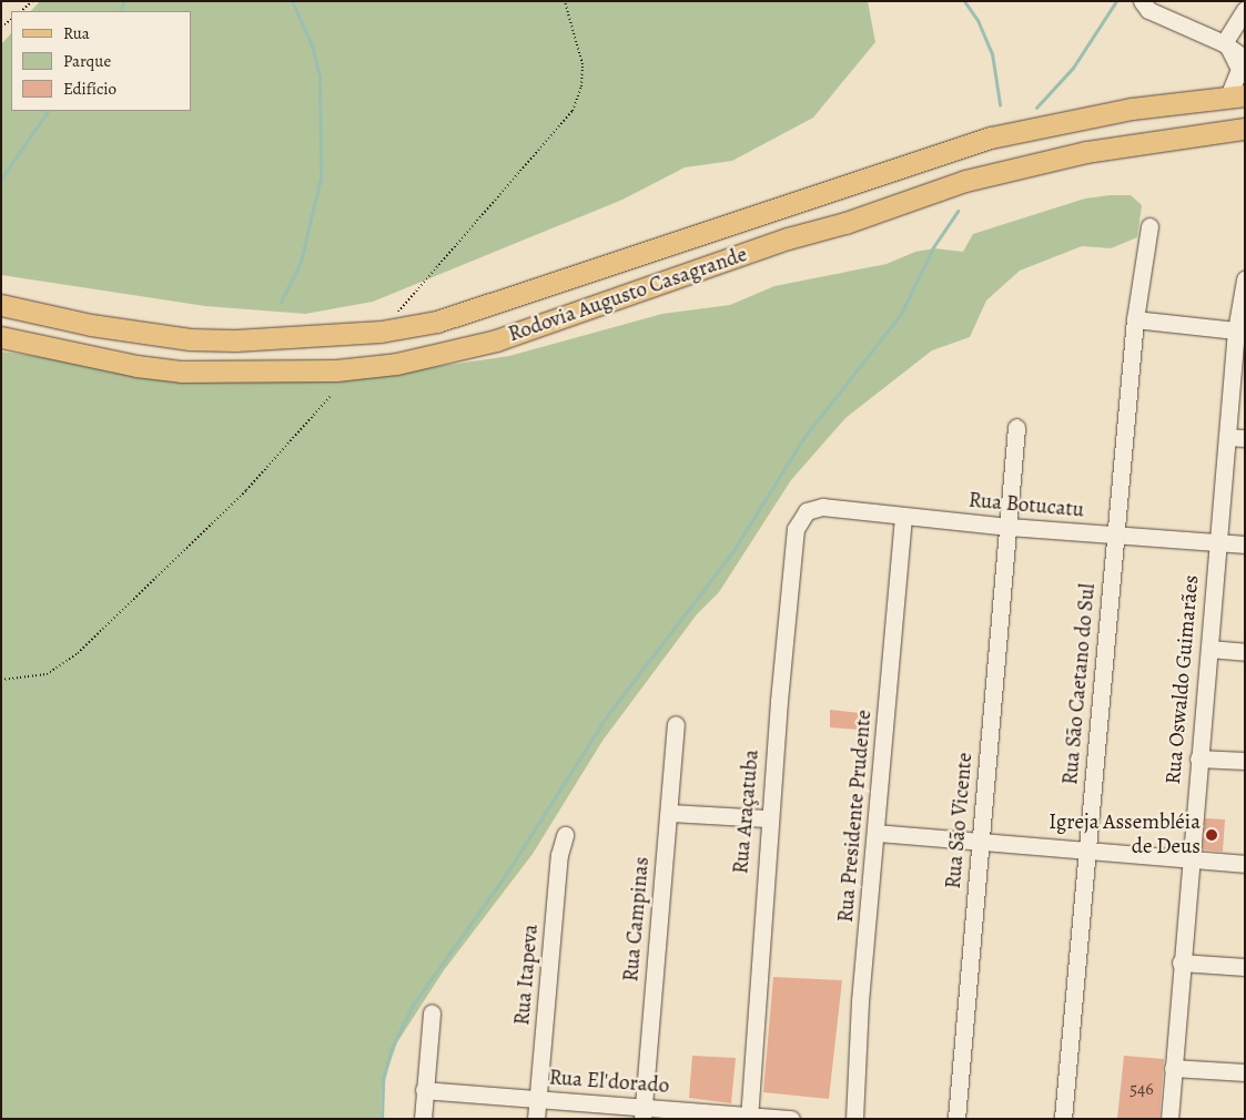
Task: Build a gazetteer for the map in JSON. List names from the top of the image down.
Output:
{
  "streets": {
    "main road": ["Rodovia Augusto Casagrande"],
    "street": [
      "Rua Botucatu",
      "Rua Oswaldo Guimarães",
      "Rua São Caetano do Sul",
      "Rua Araçatuba",
      "Rua Presidente Prudente",
      "Rua São Vicente",
      "Rua Campinas",
      "Rua Itapeva",
      "Rua El'dorado"
    ]
  },
  "crossings": [
    ["Rua Botucatu", "Rua Oswaldo Guimarães"],
    ["Rua Botucatu", "Rua São Caetano do Sul"],
    ["Rua Botucatu", "Rua Araçatuba"],
    ["Rua Botucatu", "Rua Presidente Prudente"],
    ["Rua Botucatu", "Rua São Vicente"],
    ["Rua Araçatuba", "Rua El'dorado"],
    ["Rua Campinas", "Rua El'dorado"],
    ["Rua Itapeva", "Rua El'dorado"]
  ],
  "places": ["Igreja Assembléia de Deus"],
  "house_numbers": ["546"],
  "legend": ["Rua", "Parque", "Edifício"]
}
